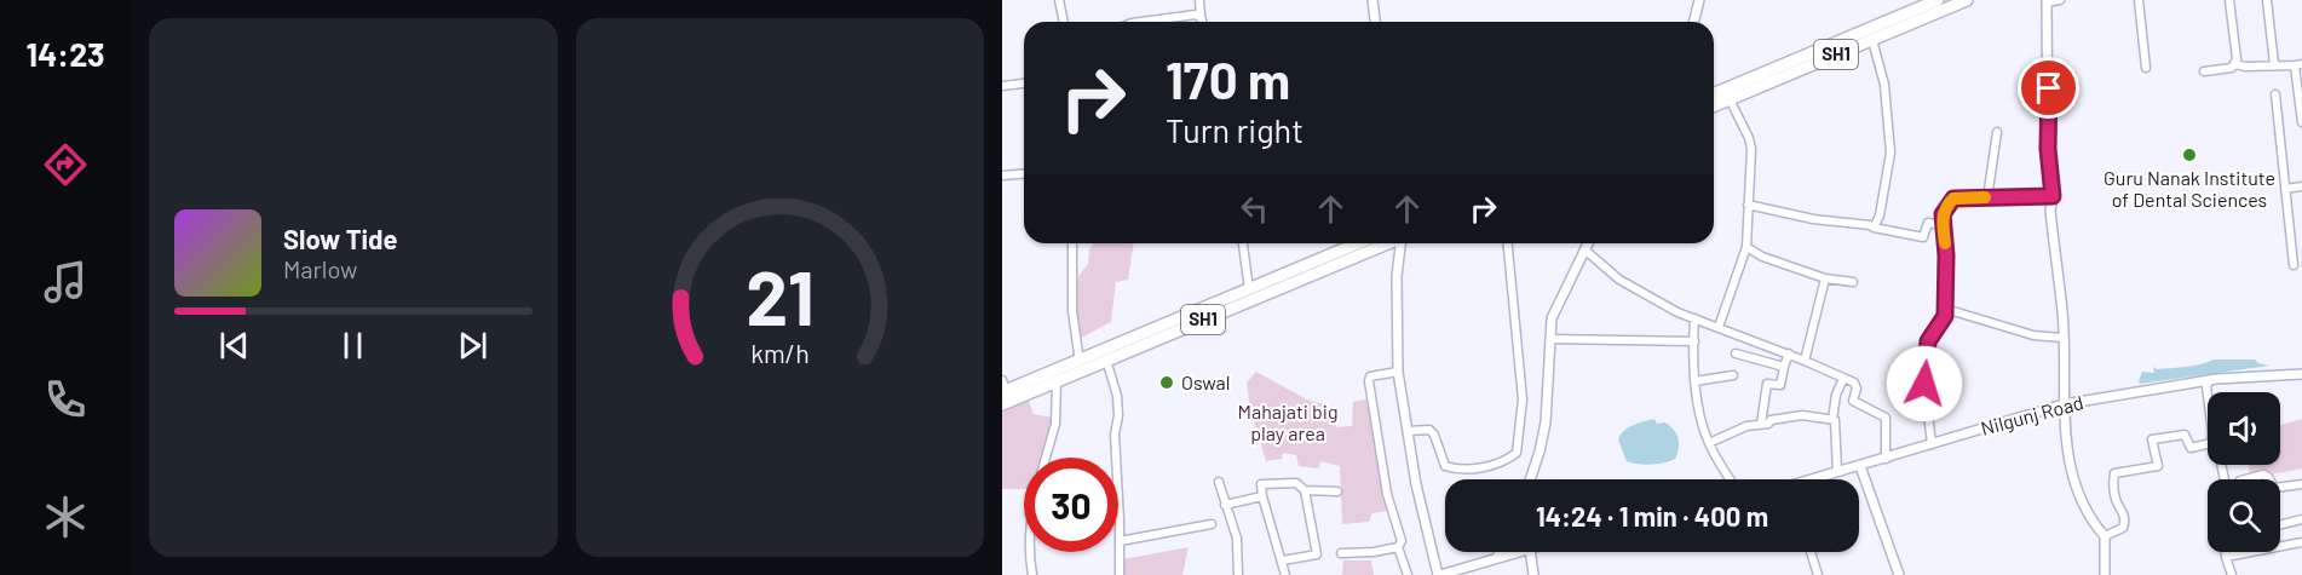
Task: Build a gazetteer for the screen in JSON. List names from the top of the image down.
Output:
{
  "streets": {
    "main road": ["SH1"],
    "street": ["Nilgunj Road"]
  },
  "parks": ["Mahajati big play area"],
  "places": ["Guru Nanak Institute of Dental Sciences", "Oswal"],
  "page": {
    "tabs": "14:23",
    "turn": ["170 m", "Turn right"],
    "song": ["Slow Tide", "Marlow"],
    "limit": "30",
    "trip": "14:24 · 1 min · 400 m",
    "gauge": ["21", "km/h"]
  }
}
